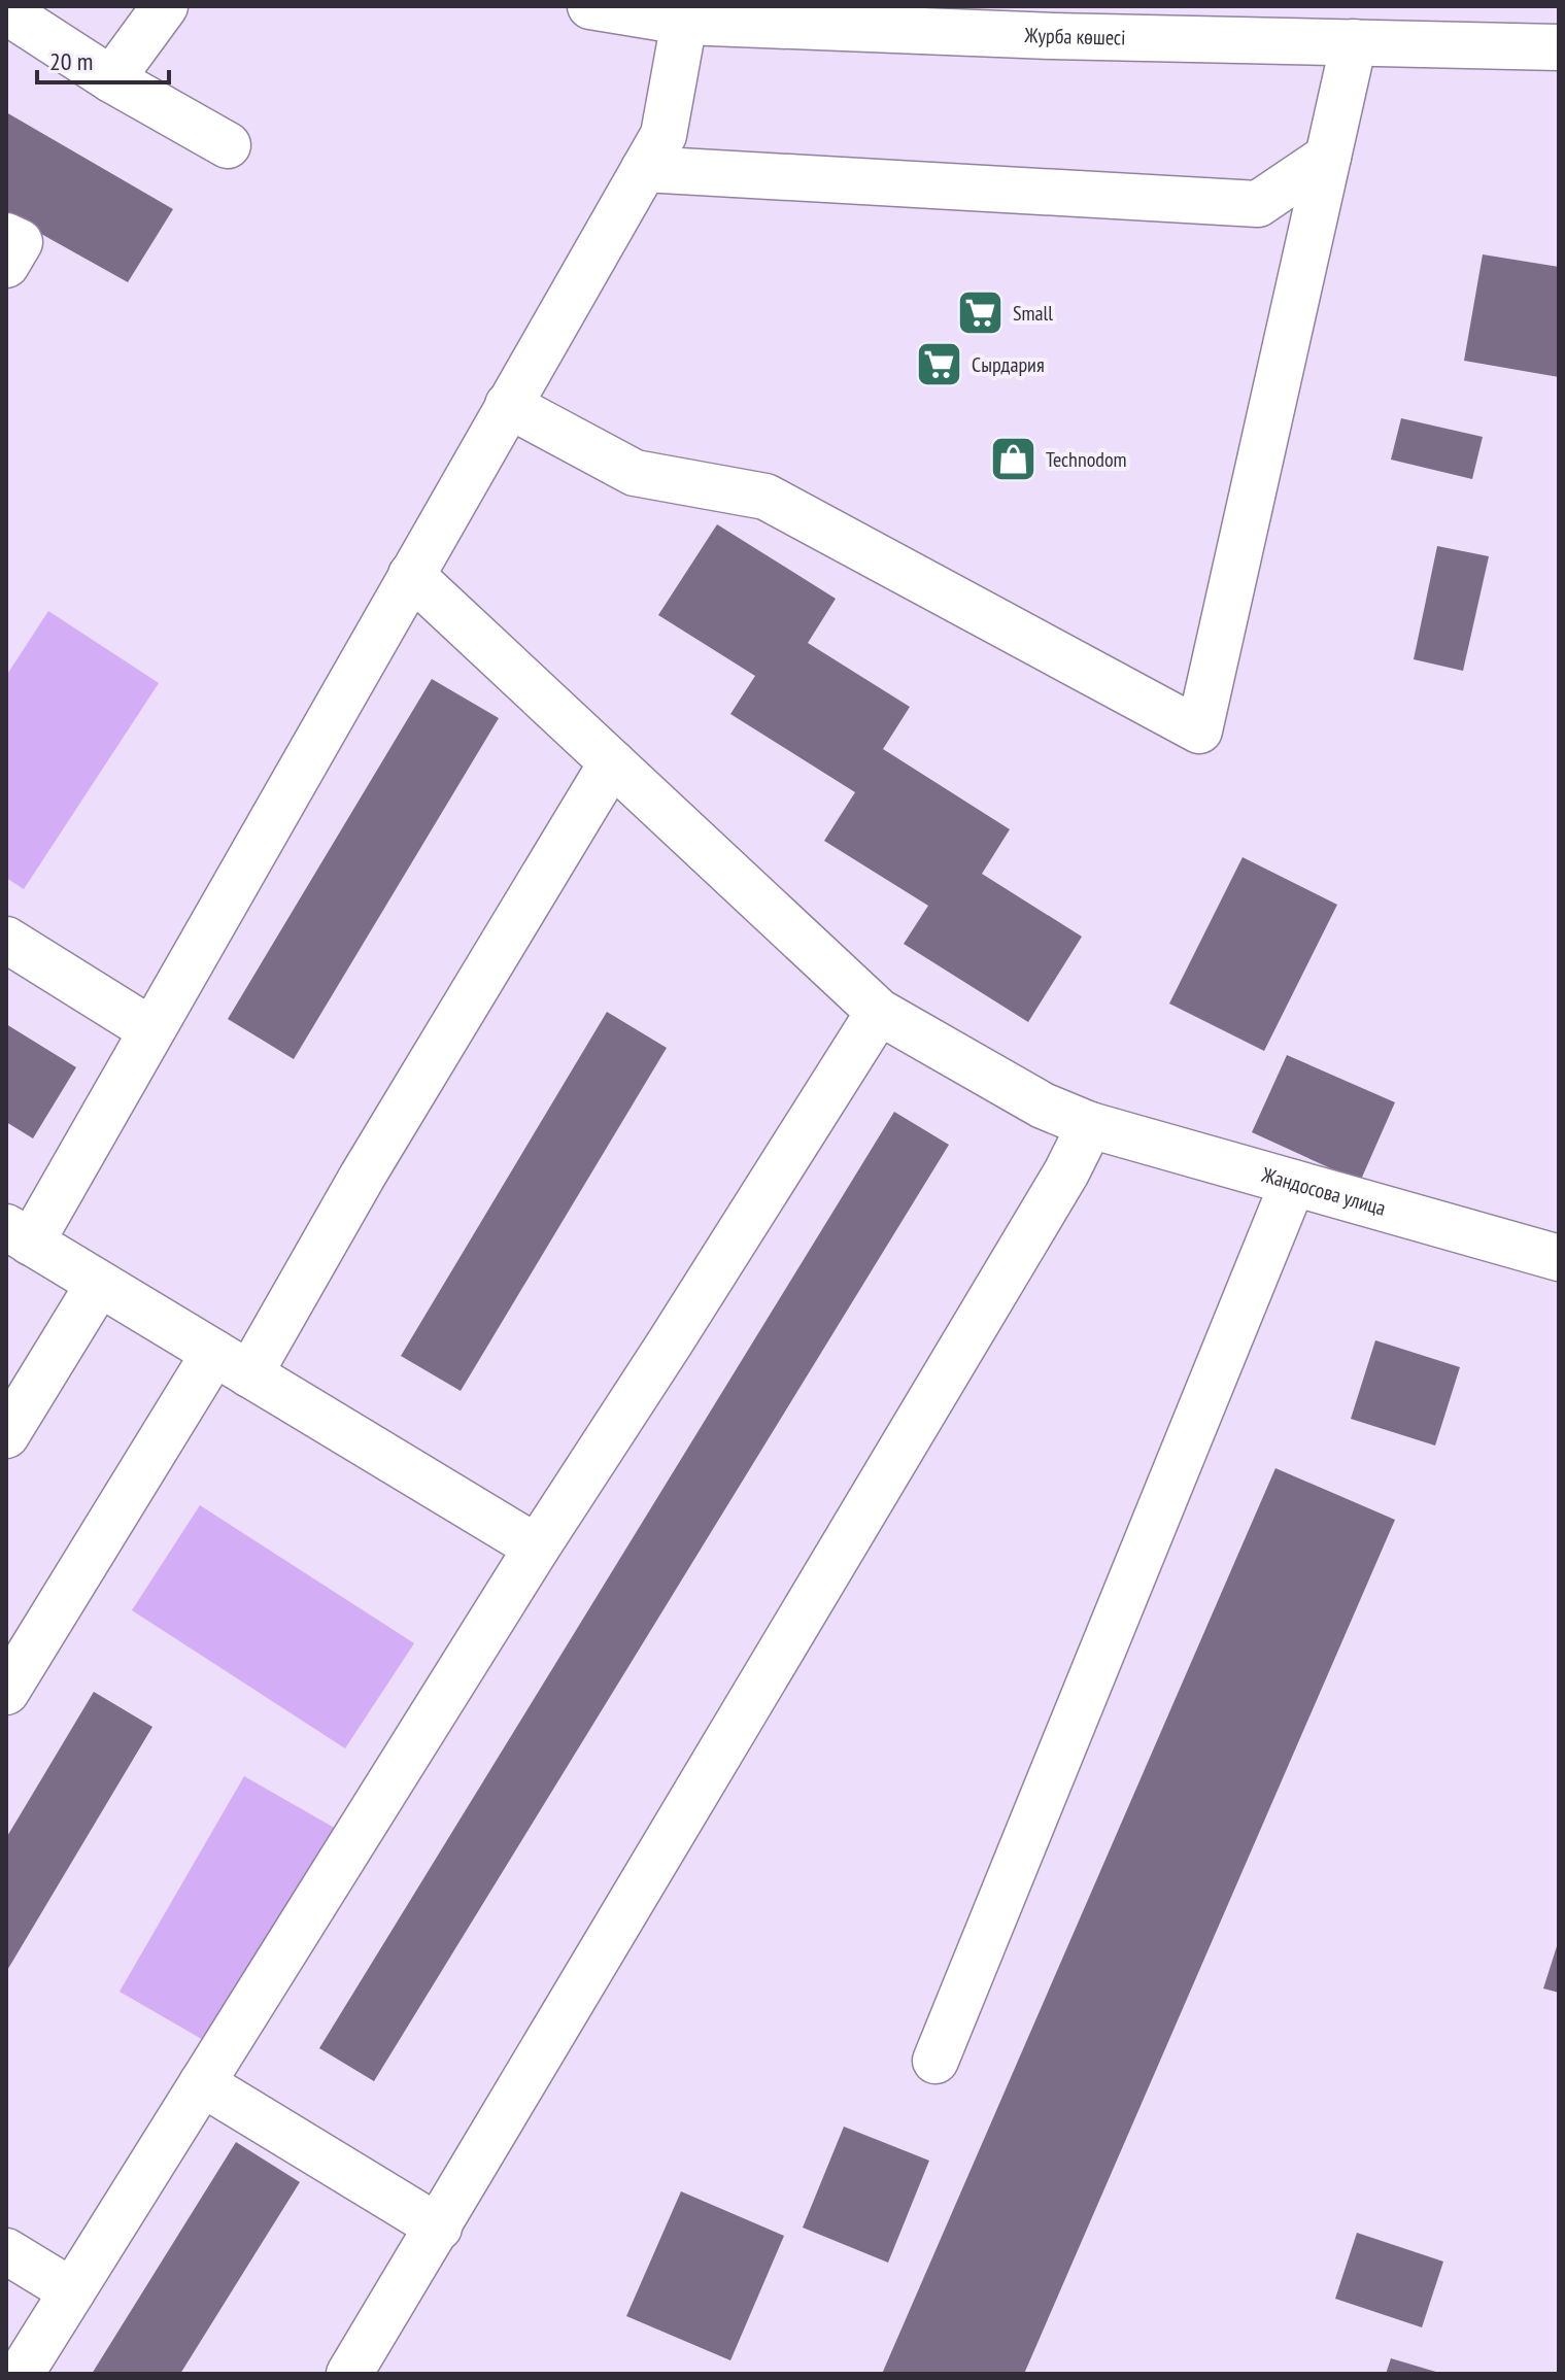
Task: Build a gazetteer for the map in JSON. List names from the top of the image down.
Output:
{
  "streets": {
    "street": ["Журба көшесі", "Жандосова улица"]
  },
  "places": {
    "supermarket": ["Small", "Сырдария"],
    "shop": ["Technodom"]
  },
  "scale_bar": "20 m"
}
